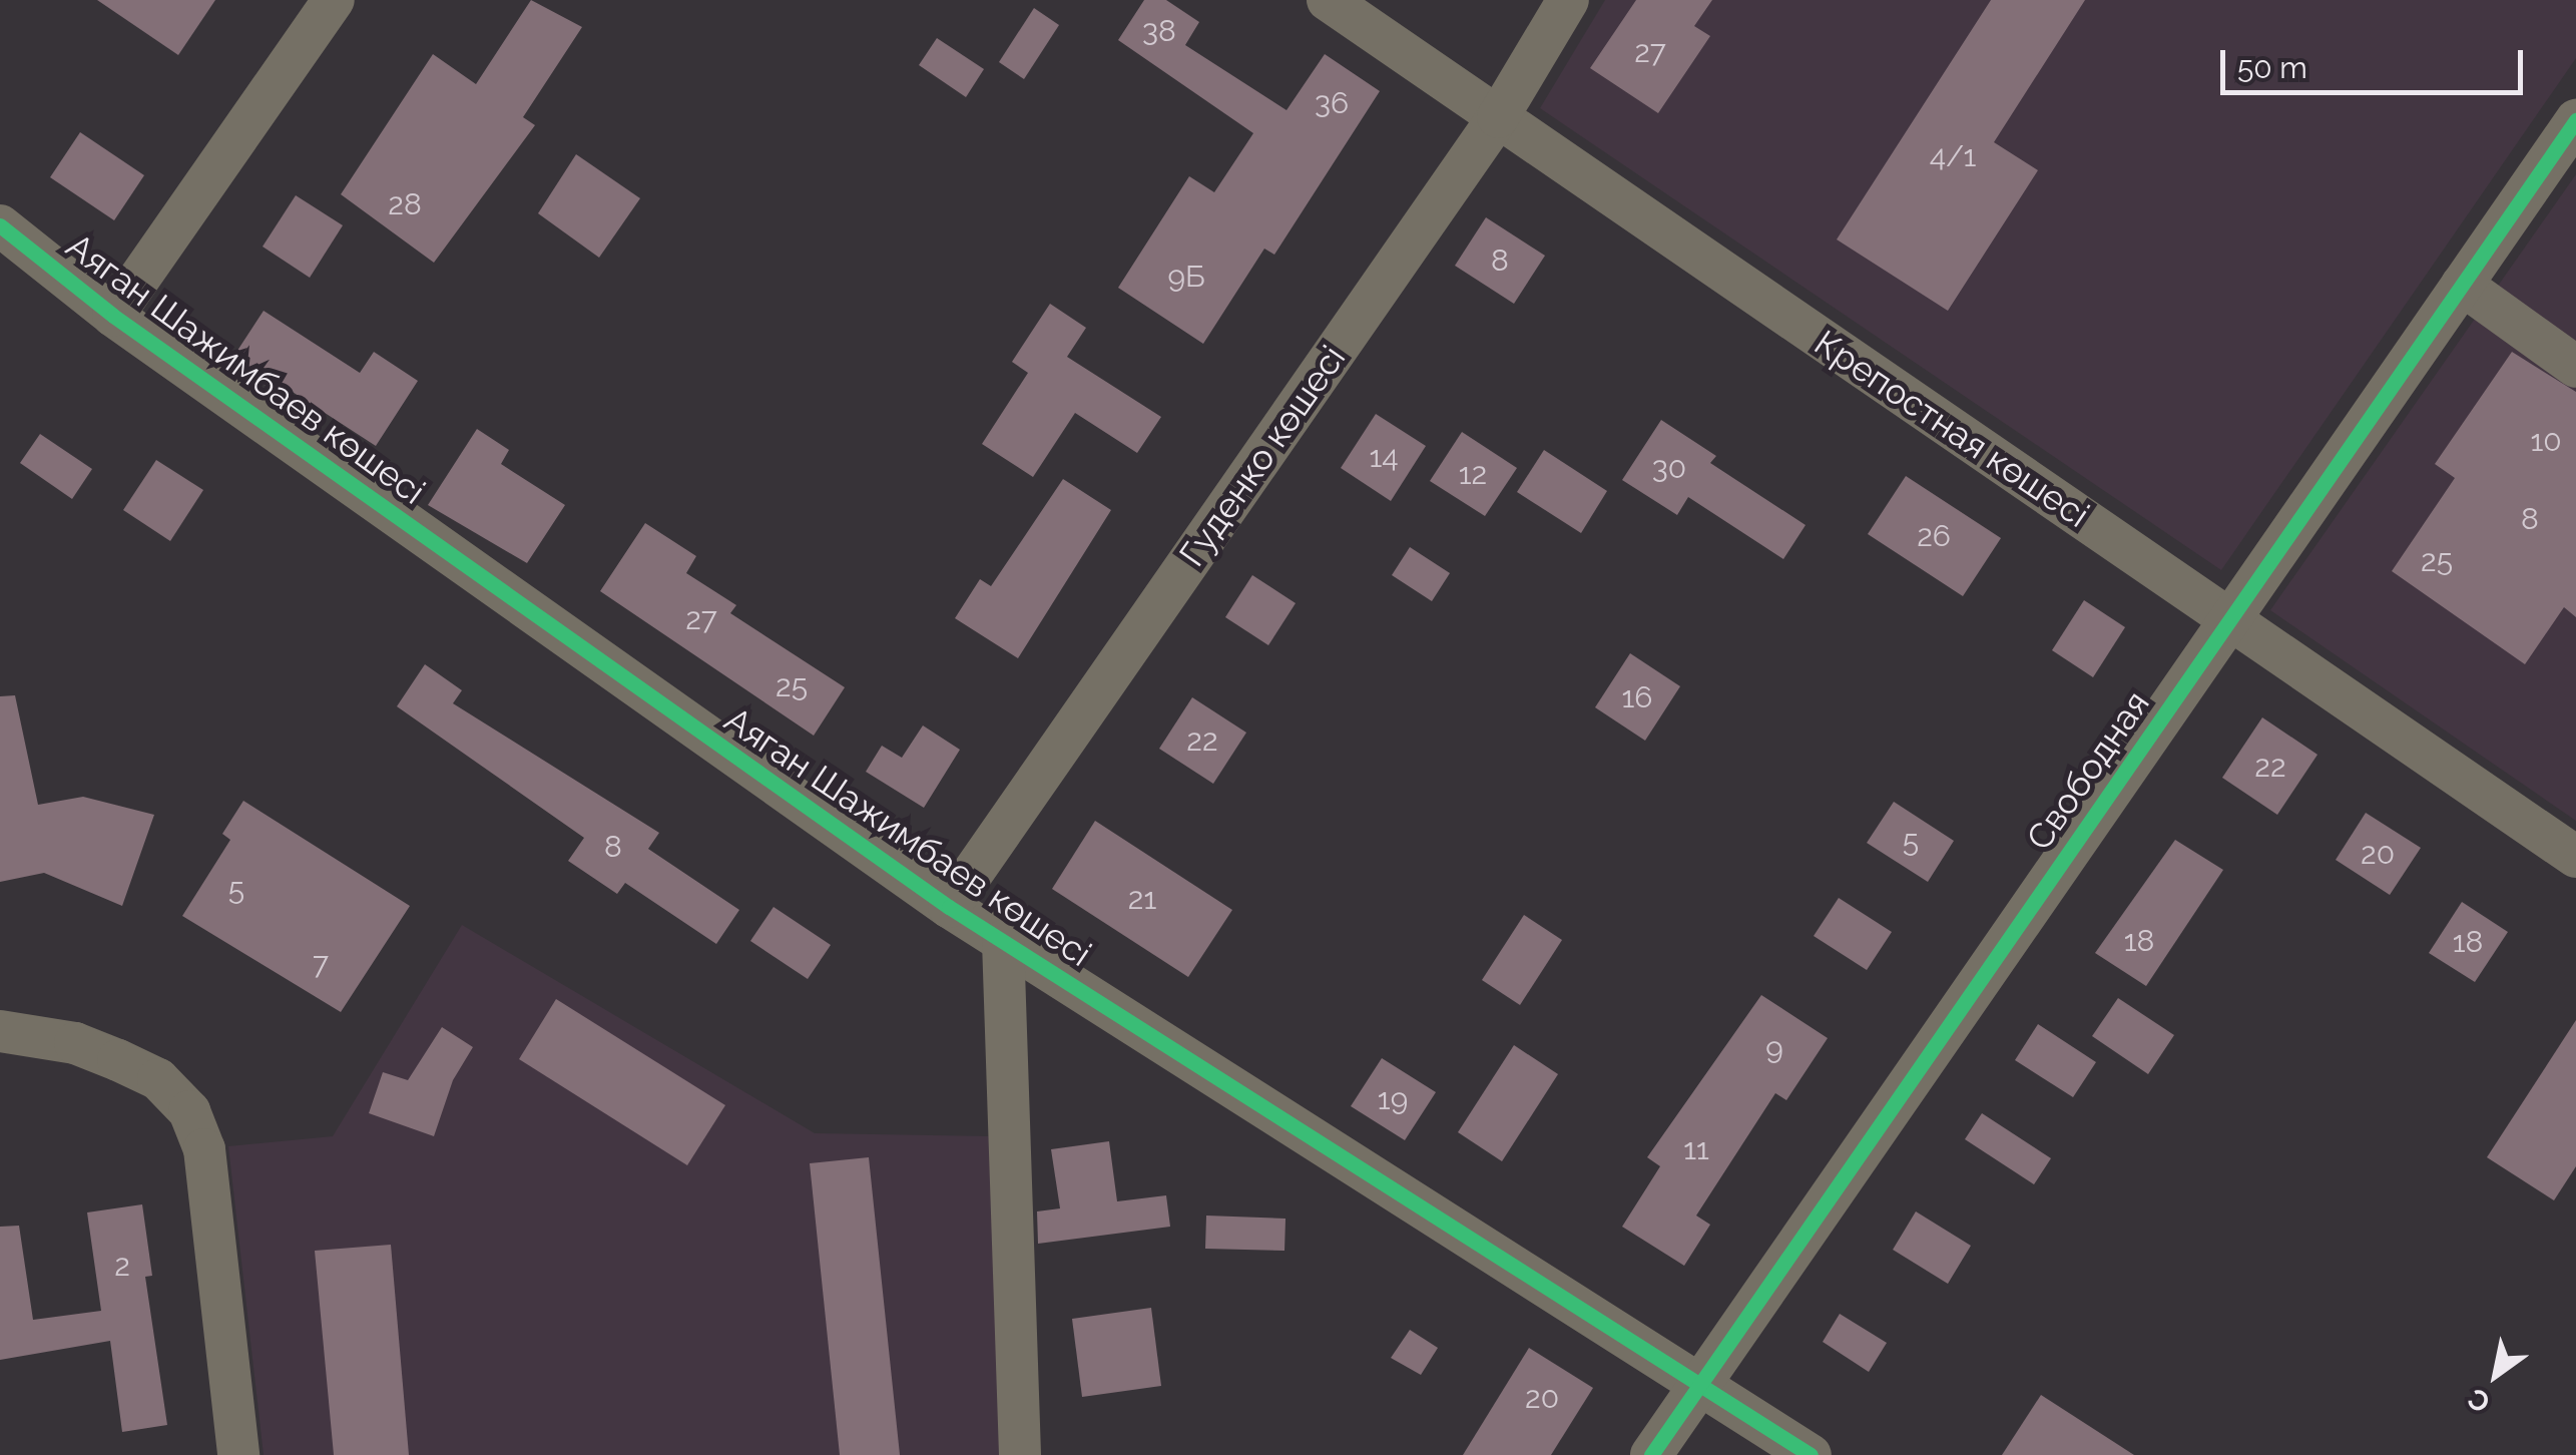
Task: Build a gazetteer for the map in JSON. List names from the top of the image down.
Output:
{
  "streets": {
    "street": [
      "Аяган Шажимбаев көшесі",
      "Крепостная көшесі",
      "Гуденко көшесі",
      "Свободная"
    ]
  },
  "crossings": [
    ["Аяган Шажимбаев көшесі", "Гуденко көшесі"],
    ["Аяган Шажимбаев көшесі", "Свободная"],
    ["Крепостная көшесі", "Гуденко көшесі"],
    ["Крепостная көшесі", "Свободная"]
  ],
  "house_numbers": [
    "38",
    "27",
    "36",
    "4/1",
    "28",
    "8",
    "9Б",
    "10",
    "14",
    "30",
    "12",
    "8",
    "26",
    "25",
    "27",
    "25",
    "16",
    "22",
    "22",
    "5",
    "8",
    "20",
    "5",
    "21",
    "18",
    "18",
    "7",
    "9",
    "19",
    "11",
    "2",
    "20"
  ],
  "scale_bar": "50 m",
  "north": "bottom left"
}
